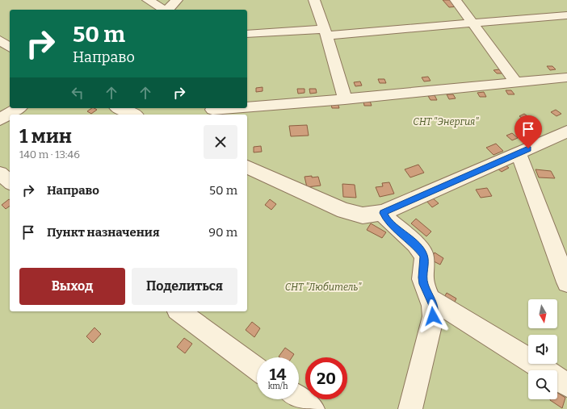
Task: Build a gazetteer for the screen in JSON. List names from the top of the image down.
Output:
{
  "parks": ["СНТ \"Энергия\"", "СНТ \"Любитель\""],
  "north": "bottom",
  "page": {
    "turn": ["50 m", "Направо"],
    "heading": ["1 мин", "140 m · 13:46"],
    "list": [
      {
        "name": "Направо",
        "value": "50 m"
      },
      {
        "name": "Пункт назначения",
        "value": "90 m"
      }
    ],
    "buttons": ["Выход", "Поделиться"],
    "speed": "14 km/h",
    "limit": "20"
  }
}
